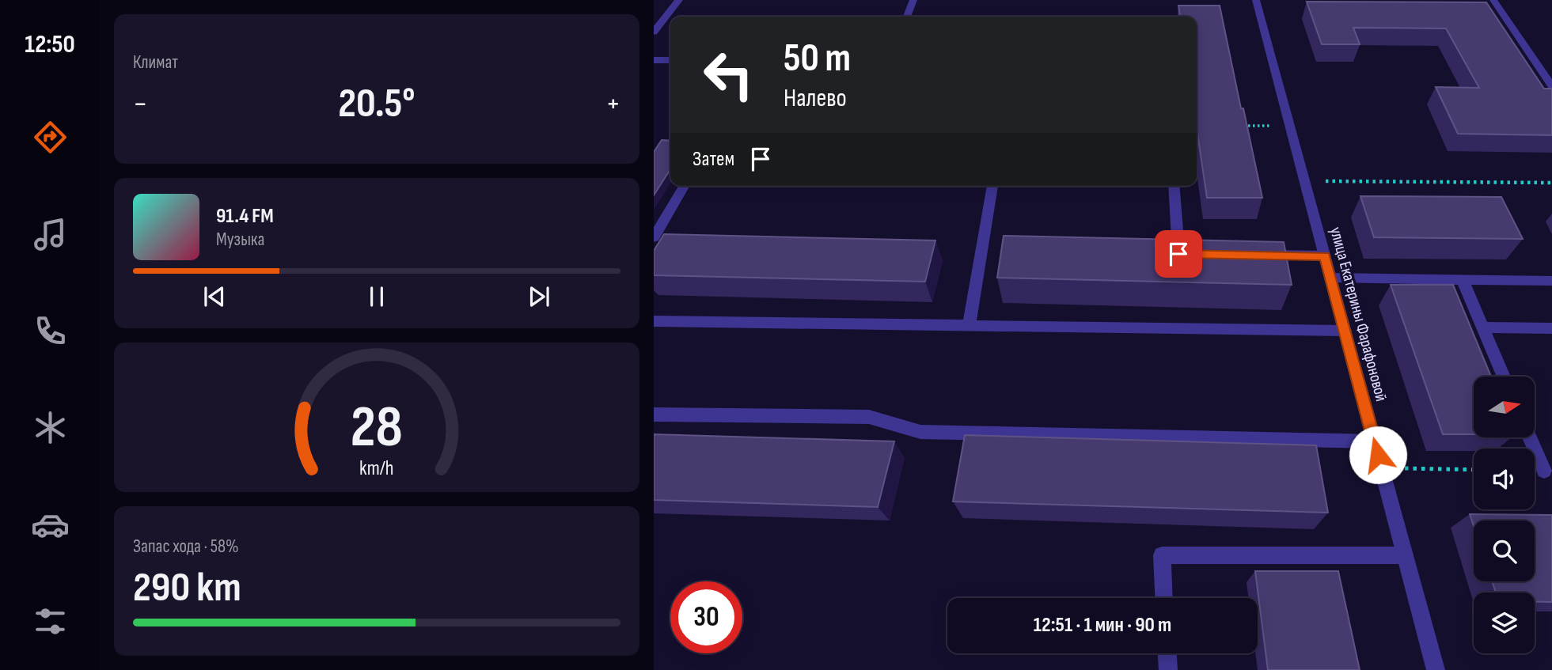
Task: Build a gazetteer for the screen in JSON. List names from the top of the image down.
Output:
{
  "streets": {
    "street": ["улица Екатерины Фарафоновой"]
  },
  "north": "right",
  "page": {
    "tabs": "12:50",
    "tile": [
      "Климат",
      ["Запас хода · 58%", "290 km"]
    ],
    "turn": ["50 m", "Налево"],
    "heat": ["−", "20.5°", "+"],
    "then": "Затем",
    "song": ["91.4 FM", "Музыка"],
    "limit": "30",
    "trip": "12:51 · 1 мин · 90 m",
    "gauge": ["28", "km/h"]
  }
}
